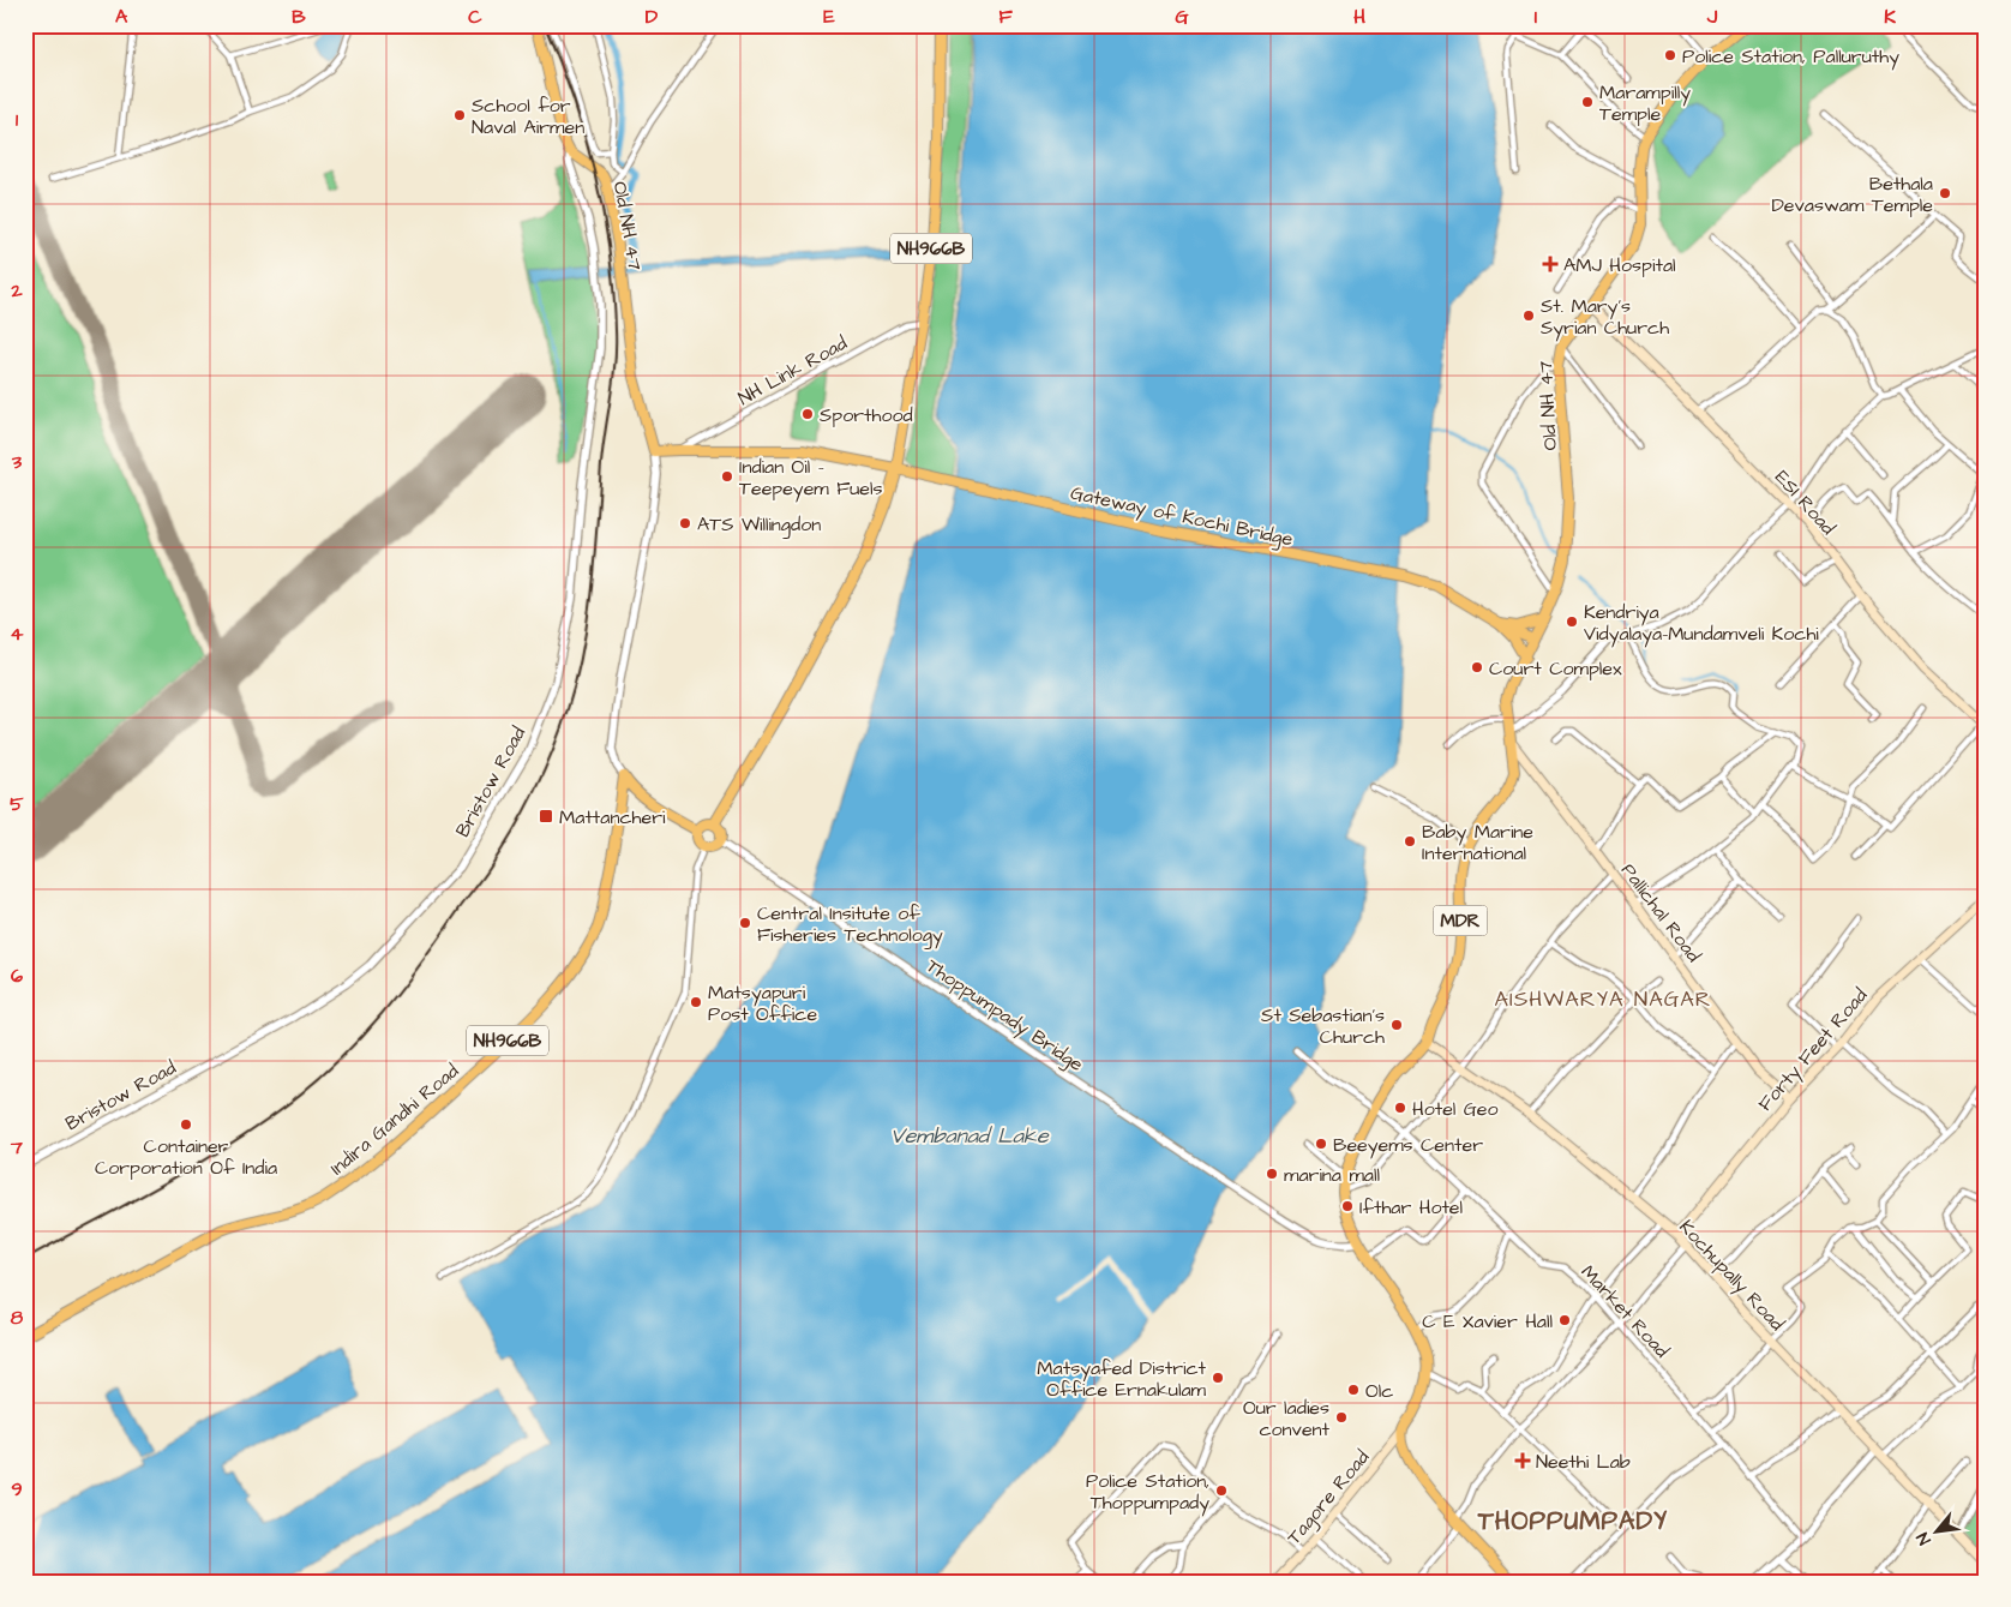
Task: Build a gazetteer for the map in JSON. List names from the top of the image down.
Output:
{
  "streets": {
    "main road": [
      "Old NH 47",
      "NH966B",
      "ESI Road",
      "Gateway of Kochi Bridge",
      "Pallichal Road",
      "MDR",
      "Forty Feet Road",
      "Indira Gandhi Road",
      "Kochupally Road",
      "Tagore Road"
    ],
    "street": [
      "NH Link Road",
      "Bristow Road",
      "Thoppumpady Bridge",
      "Market Road"
    ]
  },
  "crossings": [
    ["Old NH 47", "NH966B"],
    ["Old NH 47", "ESI Road"],
    ["Old NH 47", "Bristow Road"],
    ["Old NH 47", "MDR"],
    ["Old NH 47", "Thoppumpady Bridge"],
    ["Old NH 47", "Indira Gandhi Road"],
    ["NH966B", "NH Link Road"],
    ["NH966B", "Gateway of Kochi Bridge"],
    ["NH966B", "Thoppumpady Bridge"],
    ["Pallichal Road", "MDR"],
    ["Pallichal Road", "Forty Feet Road"],
    ["MDR", "Thoppumpady Bridge"],
    ["MDR", "Kochupally Road"],
    ["MDR", "Market Road"],
    ["Forty Feet Road", "Kochupally Road"]
  ],
  "districts": ["AISHWARYA NAGAR", "THOPPUMPADY"],
  "water": ["Vembanad Lake"],
  "places": {
    "other": [
      "Police Station, Palluruthy",
      "Marampilly Temple",
      "School for Naval Airmen",
      "Bethala Devaswam Temple",
      "St. Mary's Syrian Church",
      "Sporthood",
      "Indian Oil - Teepeyem Fuels",
      "ATS Willingdon",
      "Kendriya Vidyalaya-Mundamveli Kochi",
      "Court Complex",
      "Baby Marine International",
      "Central Insitute of Fisheries Technology",
      "Matsyapuri Post Office",
      "St Sebastian's Church",
      "Hotel Geo",
      "Container Corporation Of India",
      "Beeyems Center",
      "marina mall",
      "Ifthar Hotel",
      "C E Xavier Hall",
      "Matsyafed District Office Ernakulam",
      "Olc",
      "Our ladies convent",
      "Police Station, Thoppumpady"
    ],
    "health": ["AMJ Hospital", "Neethi Lab"],
    "transit": ["Mattancheri"]
  },
  "north": "bottom left",
  "grid": {
    "columns": [
      "A",
      "B",
      "C",
      "D",
      "E",
      "F",
      "G",
      "H",
      "I",
      "J",
      "K"
    ],
    "rows": [
      "1",
      "2",
      "3",
      "4",
      "5",
      "6",
      "7",
      "8",
      "9"
    ]
  }
}
